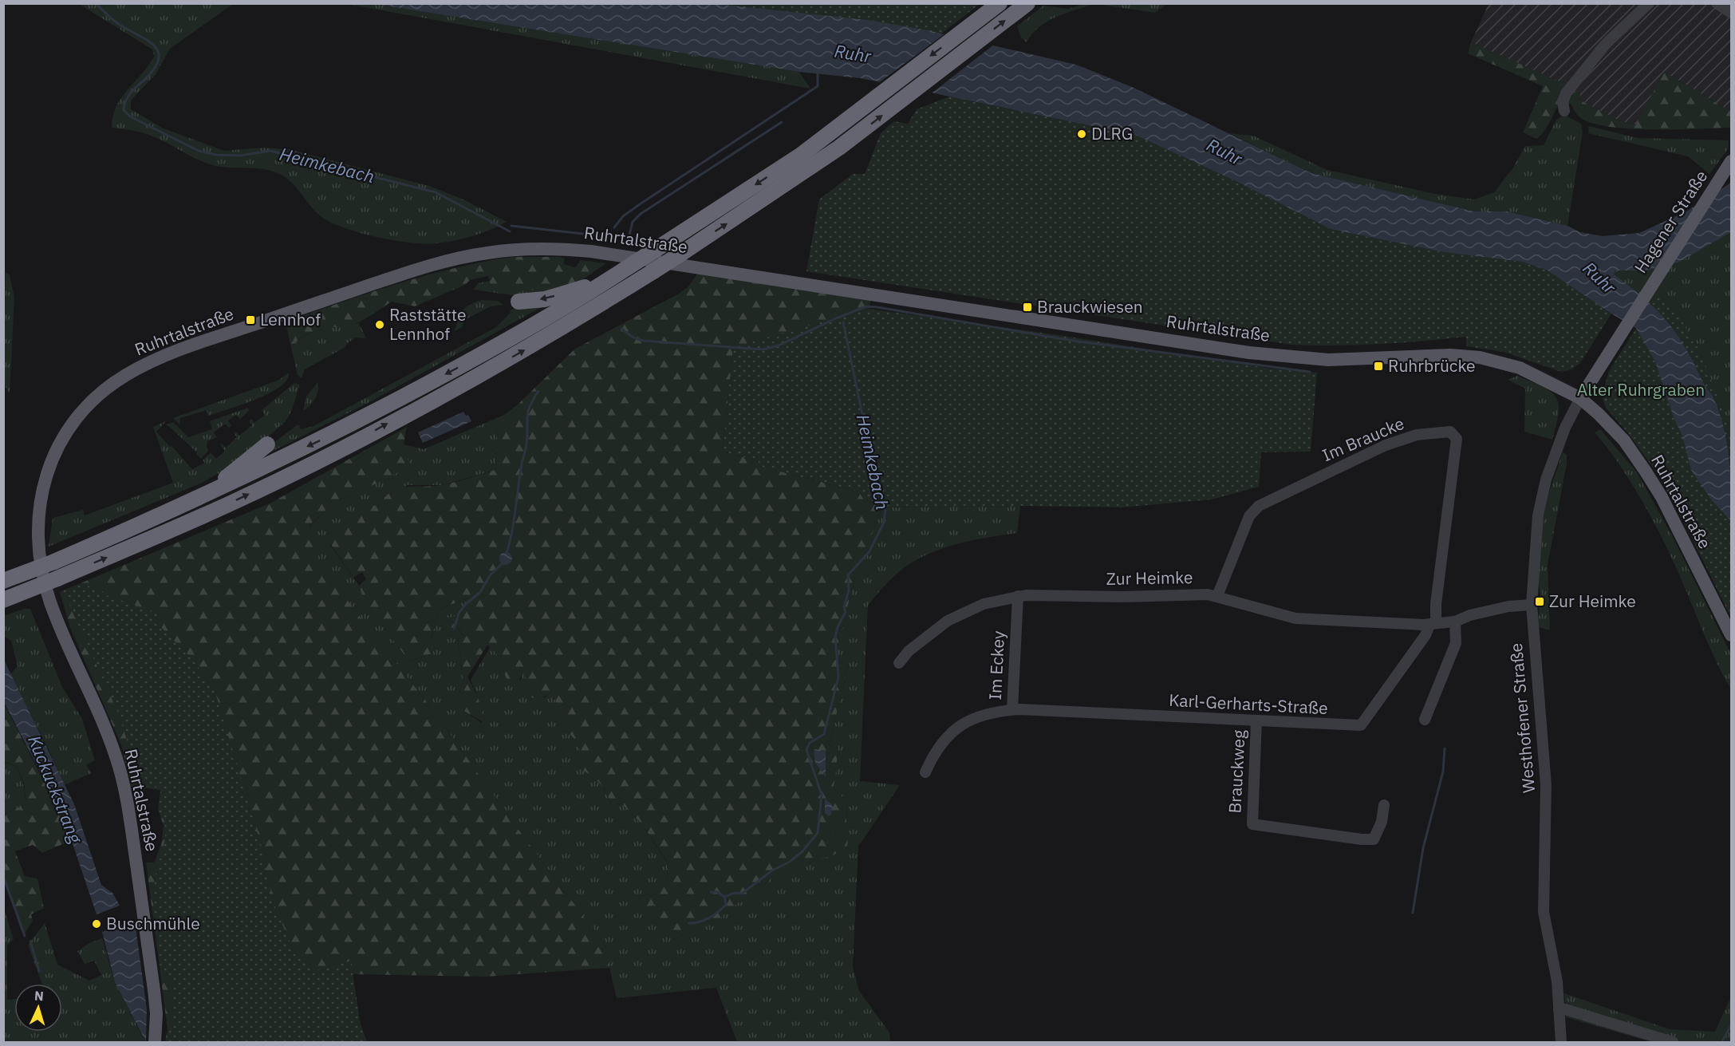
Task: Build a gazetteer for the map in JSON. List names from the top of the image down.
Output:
{
  "streets": {
    "main road": ["Hagener Straße", "Ruhrtalstraße"],
    "street": [
      "Im Braucke",
      "Zur Heimke",
      "Im Eckey",
      "Karl-Gerharts-Straße",
      "Westhofener Straße",
      "Brauckweg"
    ]
  },
  "crossings": [
    ["Hagener Straße", "Ruhrtalstraße"],
    ["Hagener Straße", "Westhofener Straße"],
    ["Ruhrtalstraße", "Westhofener Straße"],
    ["Im Braucke", "Zur Heimke"],
    ["Im Braucke", "Karl-Gerharts-Straße"],
    ["Zur Heimke", "Im Eckey"],
    ["Zur Heimke", "Karl-Gerharts-Straße"],
    ["Zur Heimke", "Westhofener Straße"],
    ["Im Eckey", "Karl-Gerharts-Straße"],
    ["Karl-Gerharts-Straße", "Brauckweg"]
  ],
  "water": ["Ruhr", "Heimkebach", "Kuckuckstrang"],
  "parks": ["Alter Ruhrgraben"],
  "places": {
    "other": ["DLRG", "Raststätte Lennhof", "Buschmühle"],
    "transit": [
      "Brauckwiesen",
      "Lennhof",
      "Ruhrbrücke",
      "Zur Heimke"
    ]
  },
  "north": "top"
}
